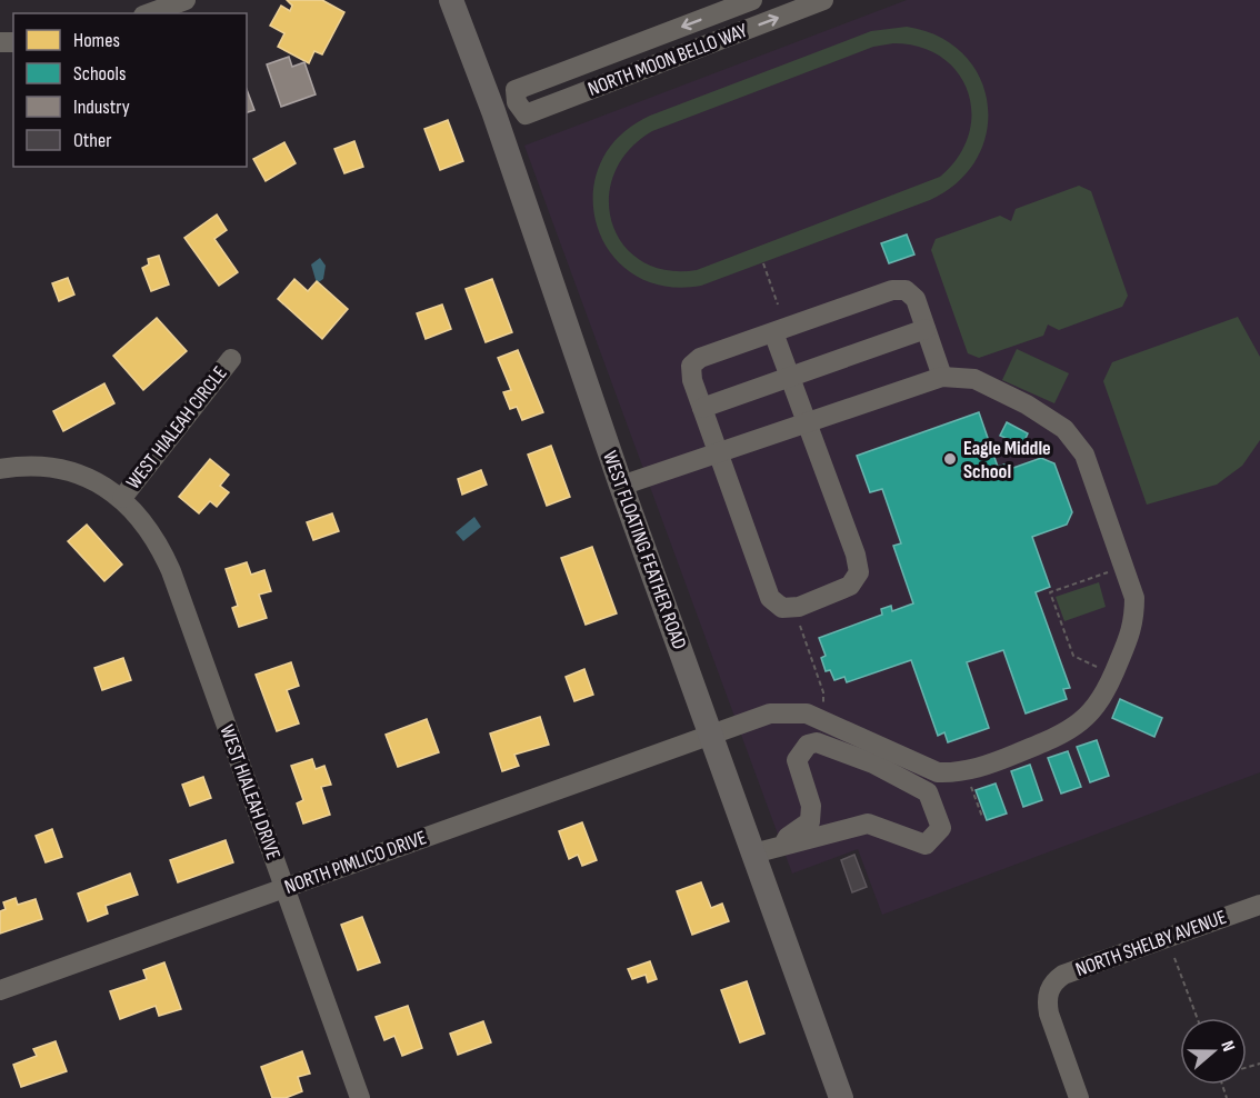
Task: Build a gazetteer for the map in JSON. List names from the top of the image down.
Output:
{
  "streets": {
    "main road": ["WEST FLOATING FEATHER ROAD"],
    "street": [
      "NORTH MOON BELLO WAY",
      "WEST HIALEAH CIRCLE",
      "WEST HIALEAH DRIVE",
      "NORTH PIMLICO DRIVE",
      "NORTH SHELBY AVENUE"
    ]
  },
  "crossings": [
    ["NORTH MOON BELLO WAY", "WEST FLOATING FEATHER ROAD"],
    ["WEST HIALEAH CIRCLE", "WEST HIALEAH DRIVE"],
    ["WEST FLOATING FEATHER ROAD", "NORTH PIMLICO DRIVE"],
    ["WEST HIALEAH DRIVE", "NORTH PIMLICO DRIVE"]
  ],
  "places": ["Eagle Middle School"],
  "legend": [
    "Homes",
    "Schools",
    "Industry",
    "Other"
  ],
  "north": "right"
}
